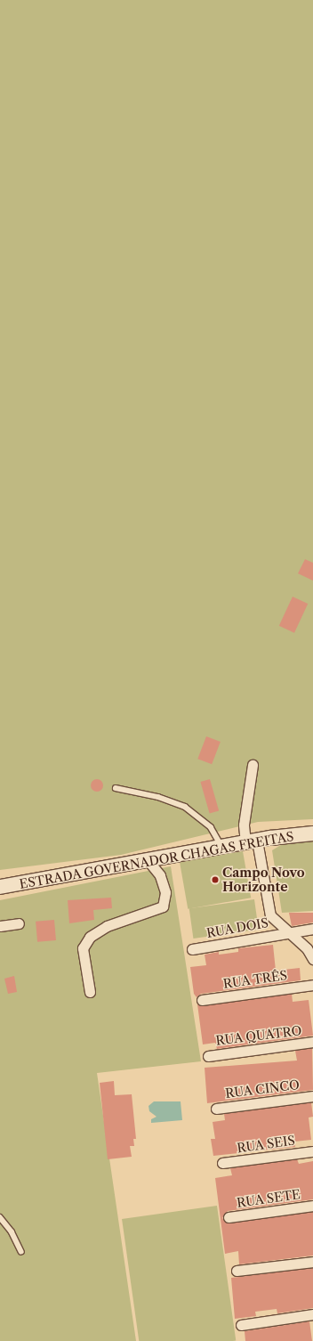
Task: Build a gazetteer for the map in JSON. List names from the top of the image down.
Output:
{
  "streets": {
    "main road": ["ESTRADA GOVERNADOR CHAGAS FREITAS"],
    "street": [
      "RUA DOIS",
      "RUA TRÊS",
      "RUA QUATRO",
      "RUA CINCO",
      "RUA SEIS",
      "RUA SETE"
    ]
  },
  "places": ["Campo Novo Horizonte"]
}
